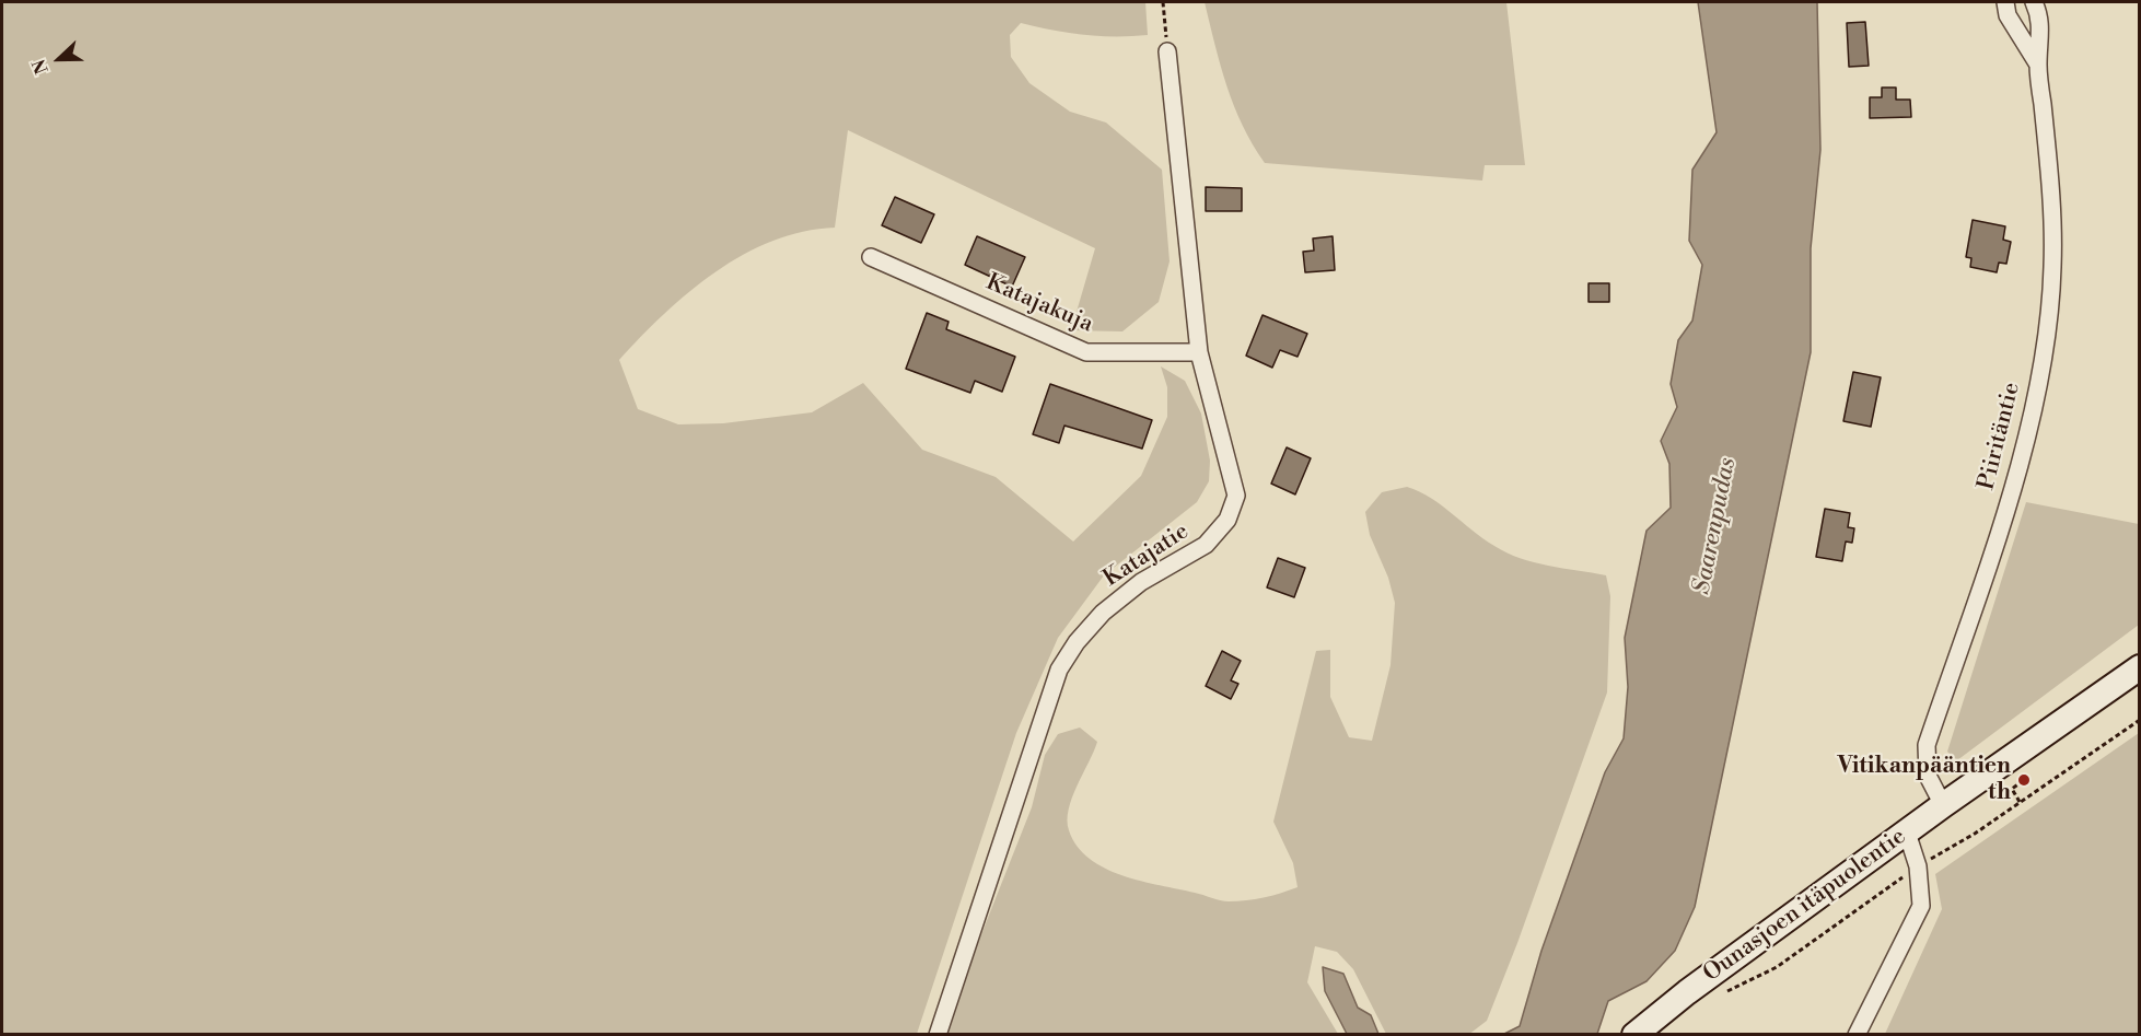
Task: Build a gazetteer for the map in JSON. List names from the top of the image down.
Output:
{
  "streets": {
    "main road": ["Ounasjoen itäpuolentie"],
    "street": ["Katajakuja", "Piiritäntie", "Katajatie"]
  },
  "crossings": [
    ["Katajakuja", "Katajatie"],
    ["Piiritäntie", "Ounasjoen itäpuolentie"]
  ],
  "water": ["Saarenpudas"],
  "places": ["Vitikanpääntien th"],
  "north": "left"
}
